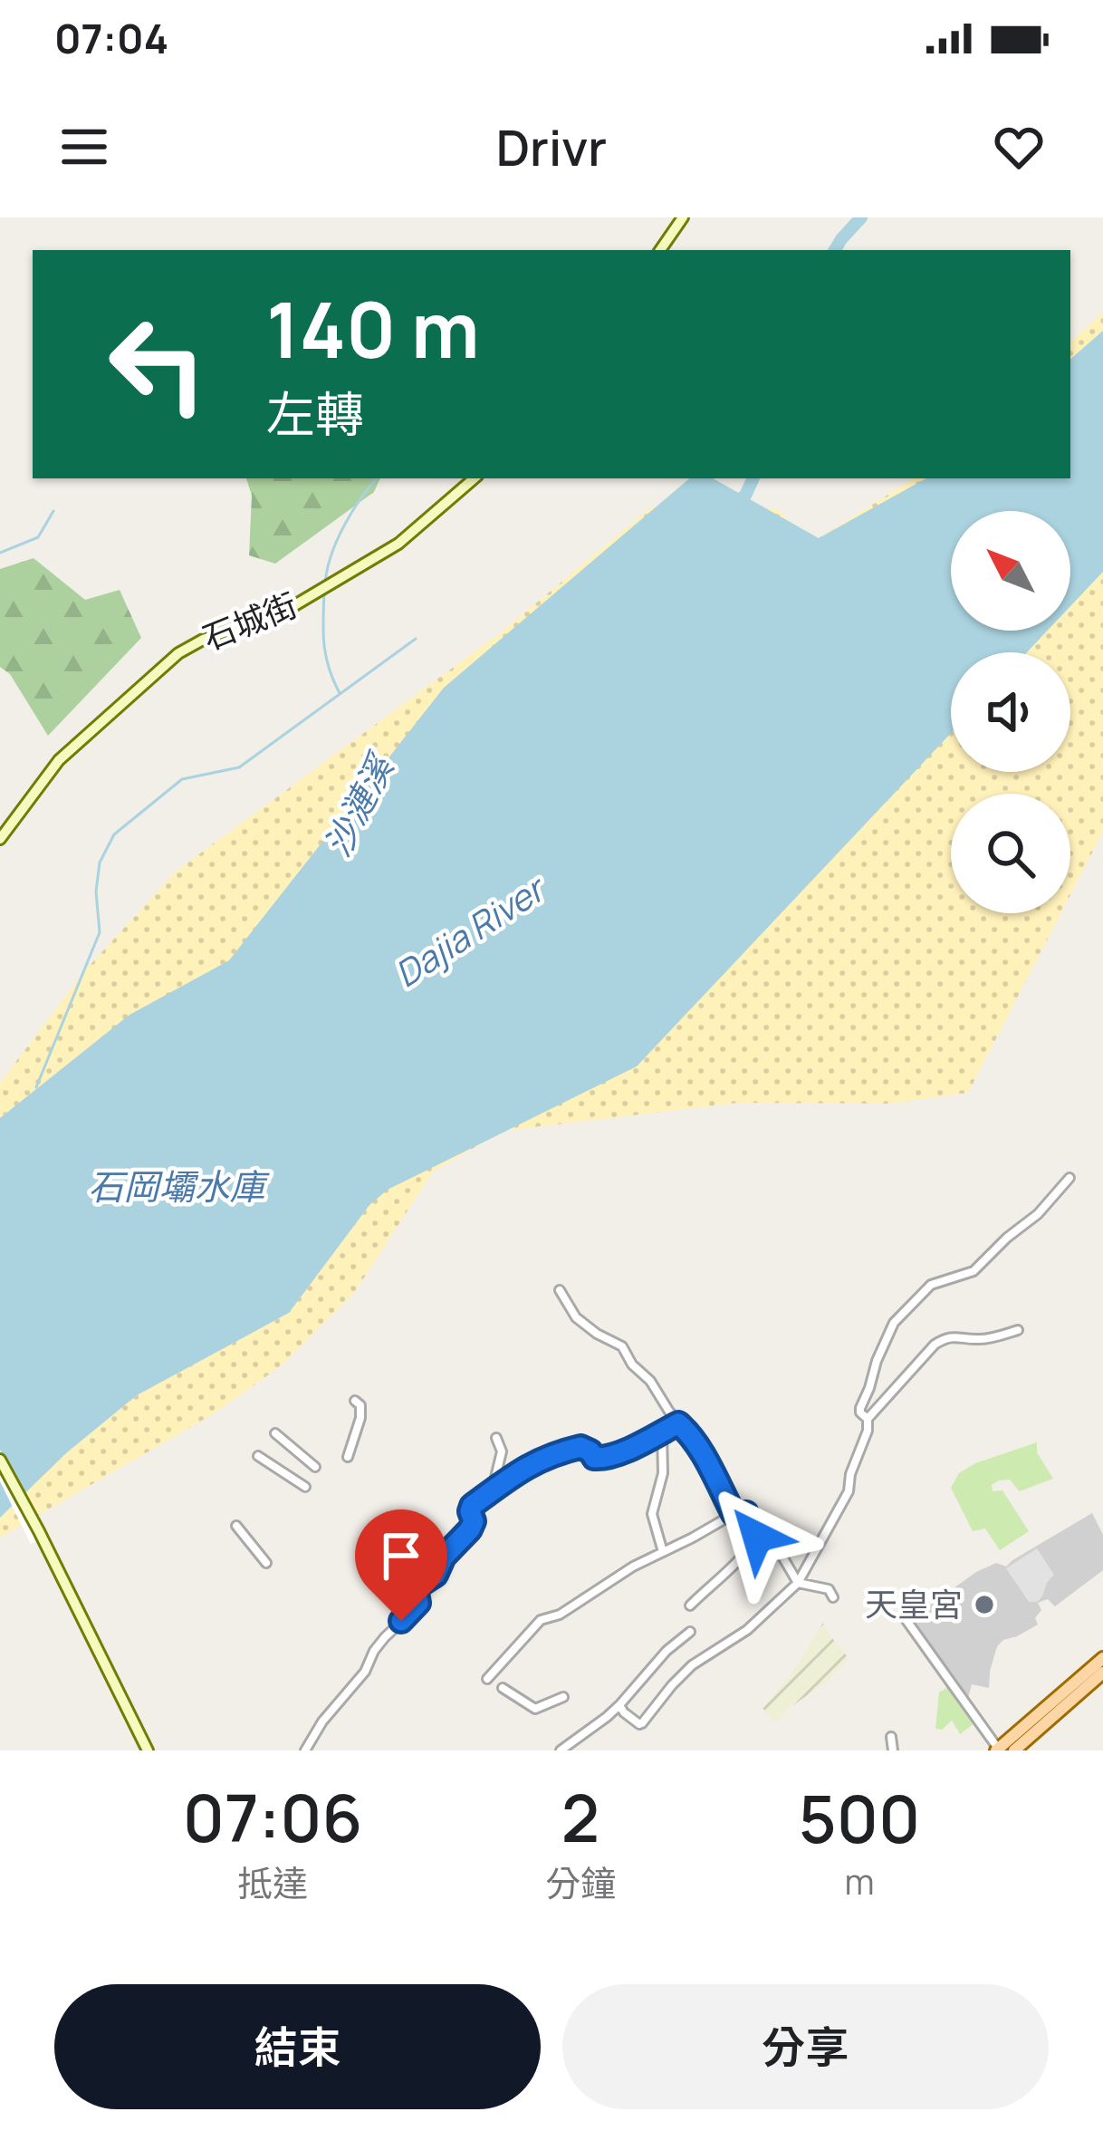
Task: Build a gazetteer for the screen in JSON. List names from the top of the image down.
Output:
{
  "streets": {
    "street": ["石城街"]
  },
  "water": ["沙漣溪", "Dajia River", "石岡壩水庫"],
  "places": ["天皇宮"],
  "north": "top left",
  "page": {
    "status": "07:04",
    "header": "Drivr",
    "turn": ["140 m", "左轉"],
    "eta": [
      "07:06",
      "抵達",
      "2",
      "分鐘",
      "500",
      "m"
    ],
    "buttons": ["結束", "分享"]
  }
}
